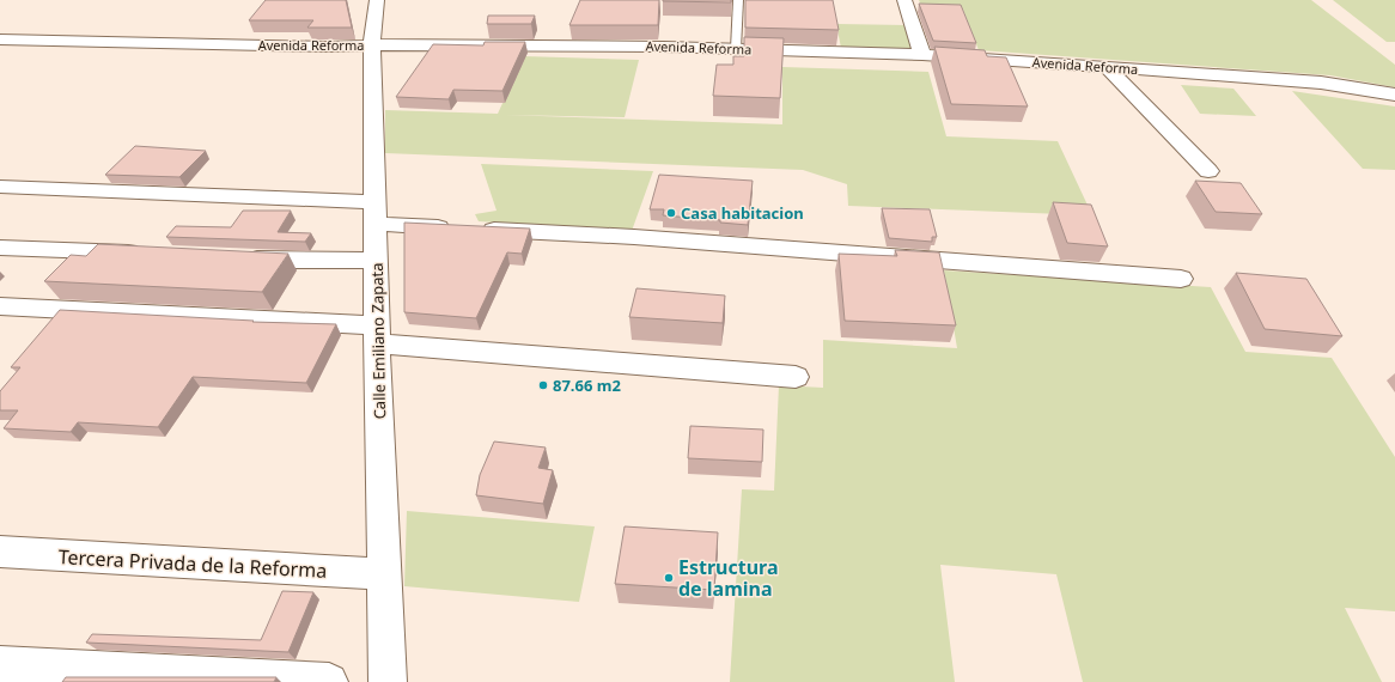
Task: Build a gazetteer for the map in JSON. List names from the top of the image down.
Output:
{
  "streets": {
    "street": ["Avenida Reforma", "Calle Emiliano Zapata", "Tercera Privada de la Reforma"]
  },
  "crossings": [
    ["Avenida Reforma", "Calle Emiliano Zapata"],
    ["Calle Emiliano Zapata", "Tercera Privada de la Reforma"]
  ],
  "places": ["Casa habitacion", "87.66 m2", "Estructura de lamina"]
}
